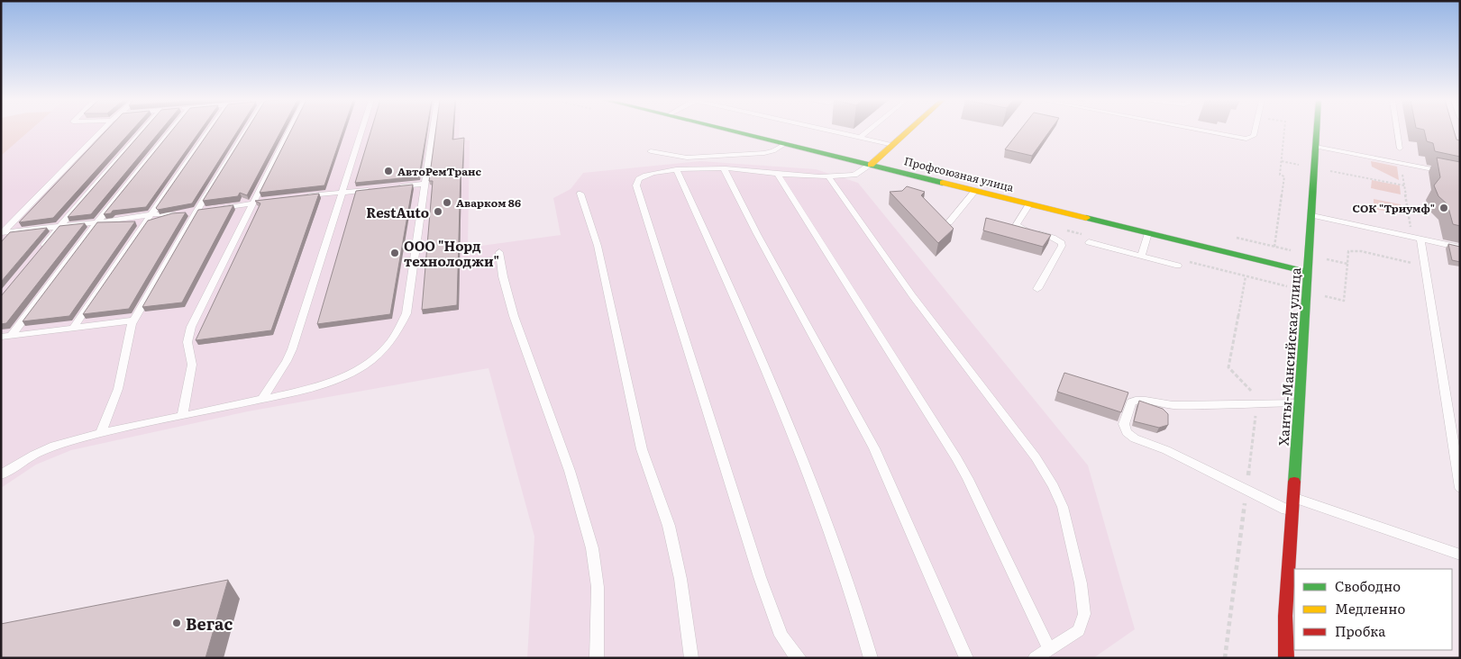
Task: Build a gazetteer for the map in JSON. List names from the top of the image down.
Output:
{
  "streets": {
    "main road": ["Профсоюзная улица", "Ханты-Мансийская улица"]
  },
  "crossings": [
    ["Профсоюзная улица", "Ханты-Мансийская улица"]
  ],
  "places": [
    "АвтоРемТранс",
    "Аварком 86",
    "СОК \"Триумф\"",
    "RestAuto",
    "ООО \"Норд технолоджи\"",
    "Вегас"
  ],
  "legend": ["Свободно", "Медленно", "Пробка"]
}
